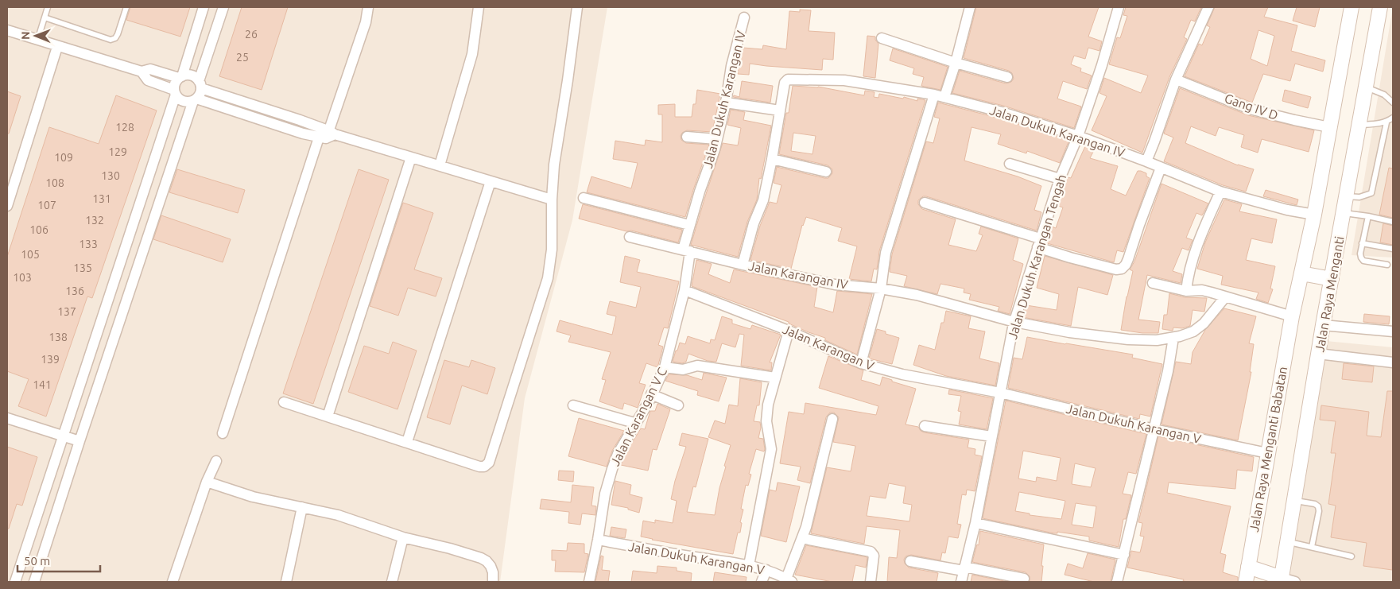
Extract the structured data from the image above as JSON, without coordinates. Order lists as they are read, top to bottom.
{
  "streets": {
    "main road": ["Jalan Raya Menganti", "Jalan Raya Menganti Babatan"],
    "street": [
      "Jalan Dukuh Karangan IV",
      "Gang IV D",
      "Jalan Dukuh Karangan Tengah",
      "Jalan Karangan IV",
      "Jalan Karangan V",
      "Jalan Karangan V C",
      "Jalan Dukuh Karangan V"
    ]
  },
  "crossings": [
    ["Jalan Dukuh Karangan IV", "Jalan Dukuh Karangan Tengah"],
    ["Jalan Dukuh Karangan IV", "Jalan Karangan IV"],
    ["Jalan Dukuh Karangan IV", "Jalan Karangan V C"],
    ["Jalan Dukuh Karangan Tengah", "Jalan Karangan IV"],
    ["Jalan Dukuh Karangan Tengah", "Jalan Karangan V"],
    ["Jalan Dukuh Karangan Tengah", "Jalan Dukuh Karangan V"],
    ["Jalan Karangan IV", "Jalan Karangan V C"],
    ["Jalan Karangan V", "Jalan Karangan V C"],
    ["Jalan Karangan V", "Jalan Dukuh Karangan V"],
    ["Jalan Karangan V C", "Jalan Dukuh Karangan V"],
    ["Jalan Dukuh Karangan V", "Jalan Raya Menganti Babatan"]
  ],
  "house_numbers": [
    "26",
    "25",
    "128",
    "129",
    "109",
    "130",
    "108",
    "131",
    "107",
    "132",
    "106",
    "133",
    "105",
    "135",
    "103",
    "136",
    "137",
    "138",
    "139",
    "141"
  ],
  "scale_bar": "50 m",
  "north": "left"
}
